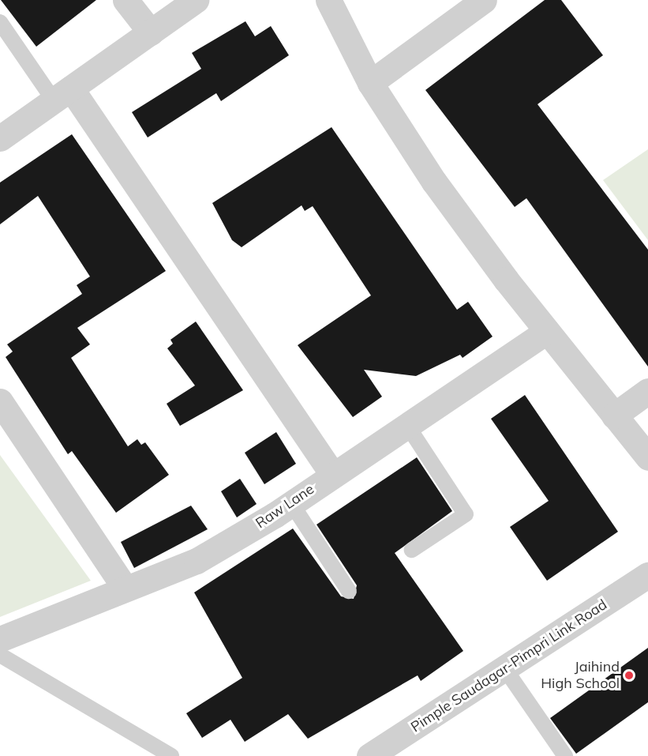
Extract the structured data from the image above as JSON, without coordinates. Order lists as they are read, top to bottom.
{
  "streets": {
    "street": ["Raw Lane", "Pimple Saudagar-Pimpri Link Road"]
  },
  "places": ["Jaihind High School"]
}
